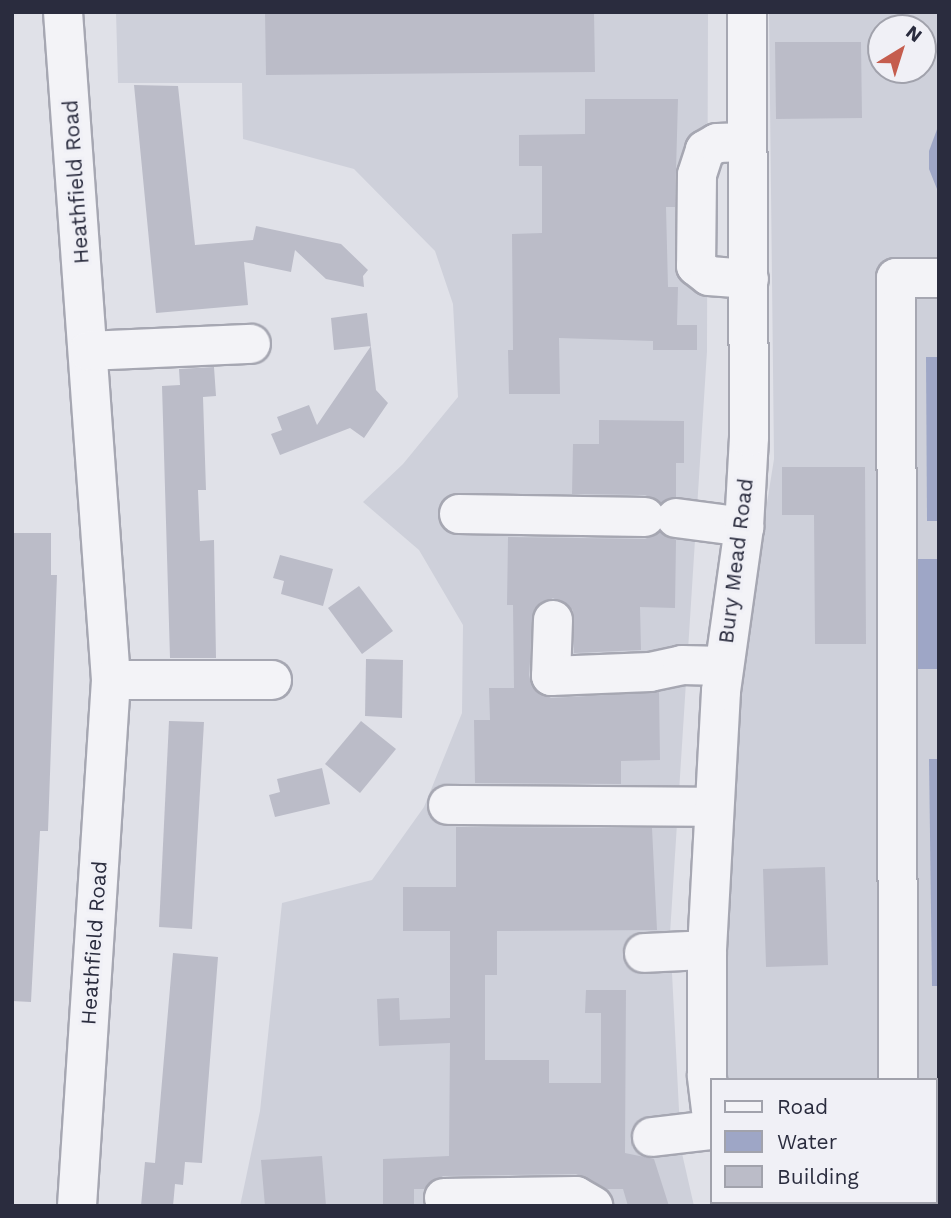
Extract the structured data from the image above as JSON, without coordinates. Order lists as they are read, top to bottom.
{
  "streets": {
    "street": ["Heathfield Road", "Bury Mead Road"]
  },
  "legend": ["Road", "Water", "Building"],
  "north": "top right"
}
